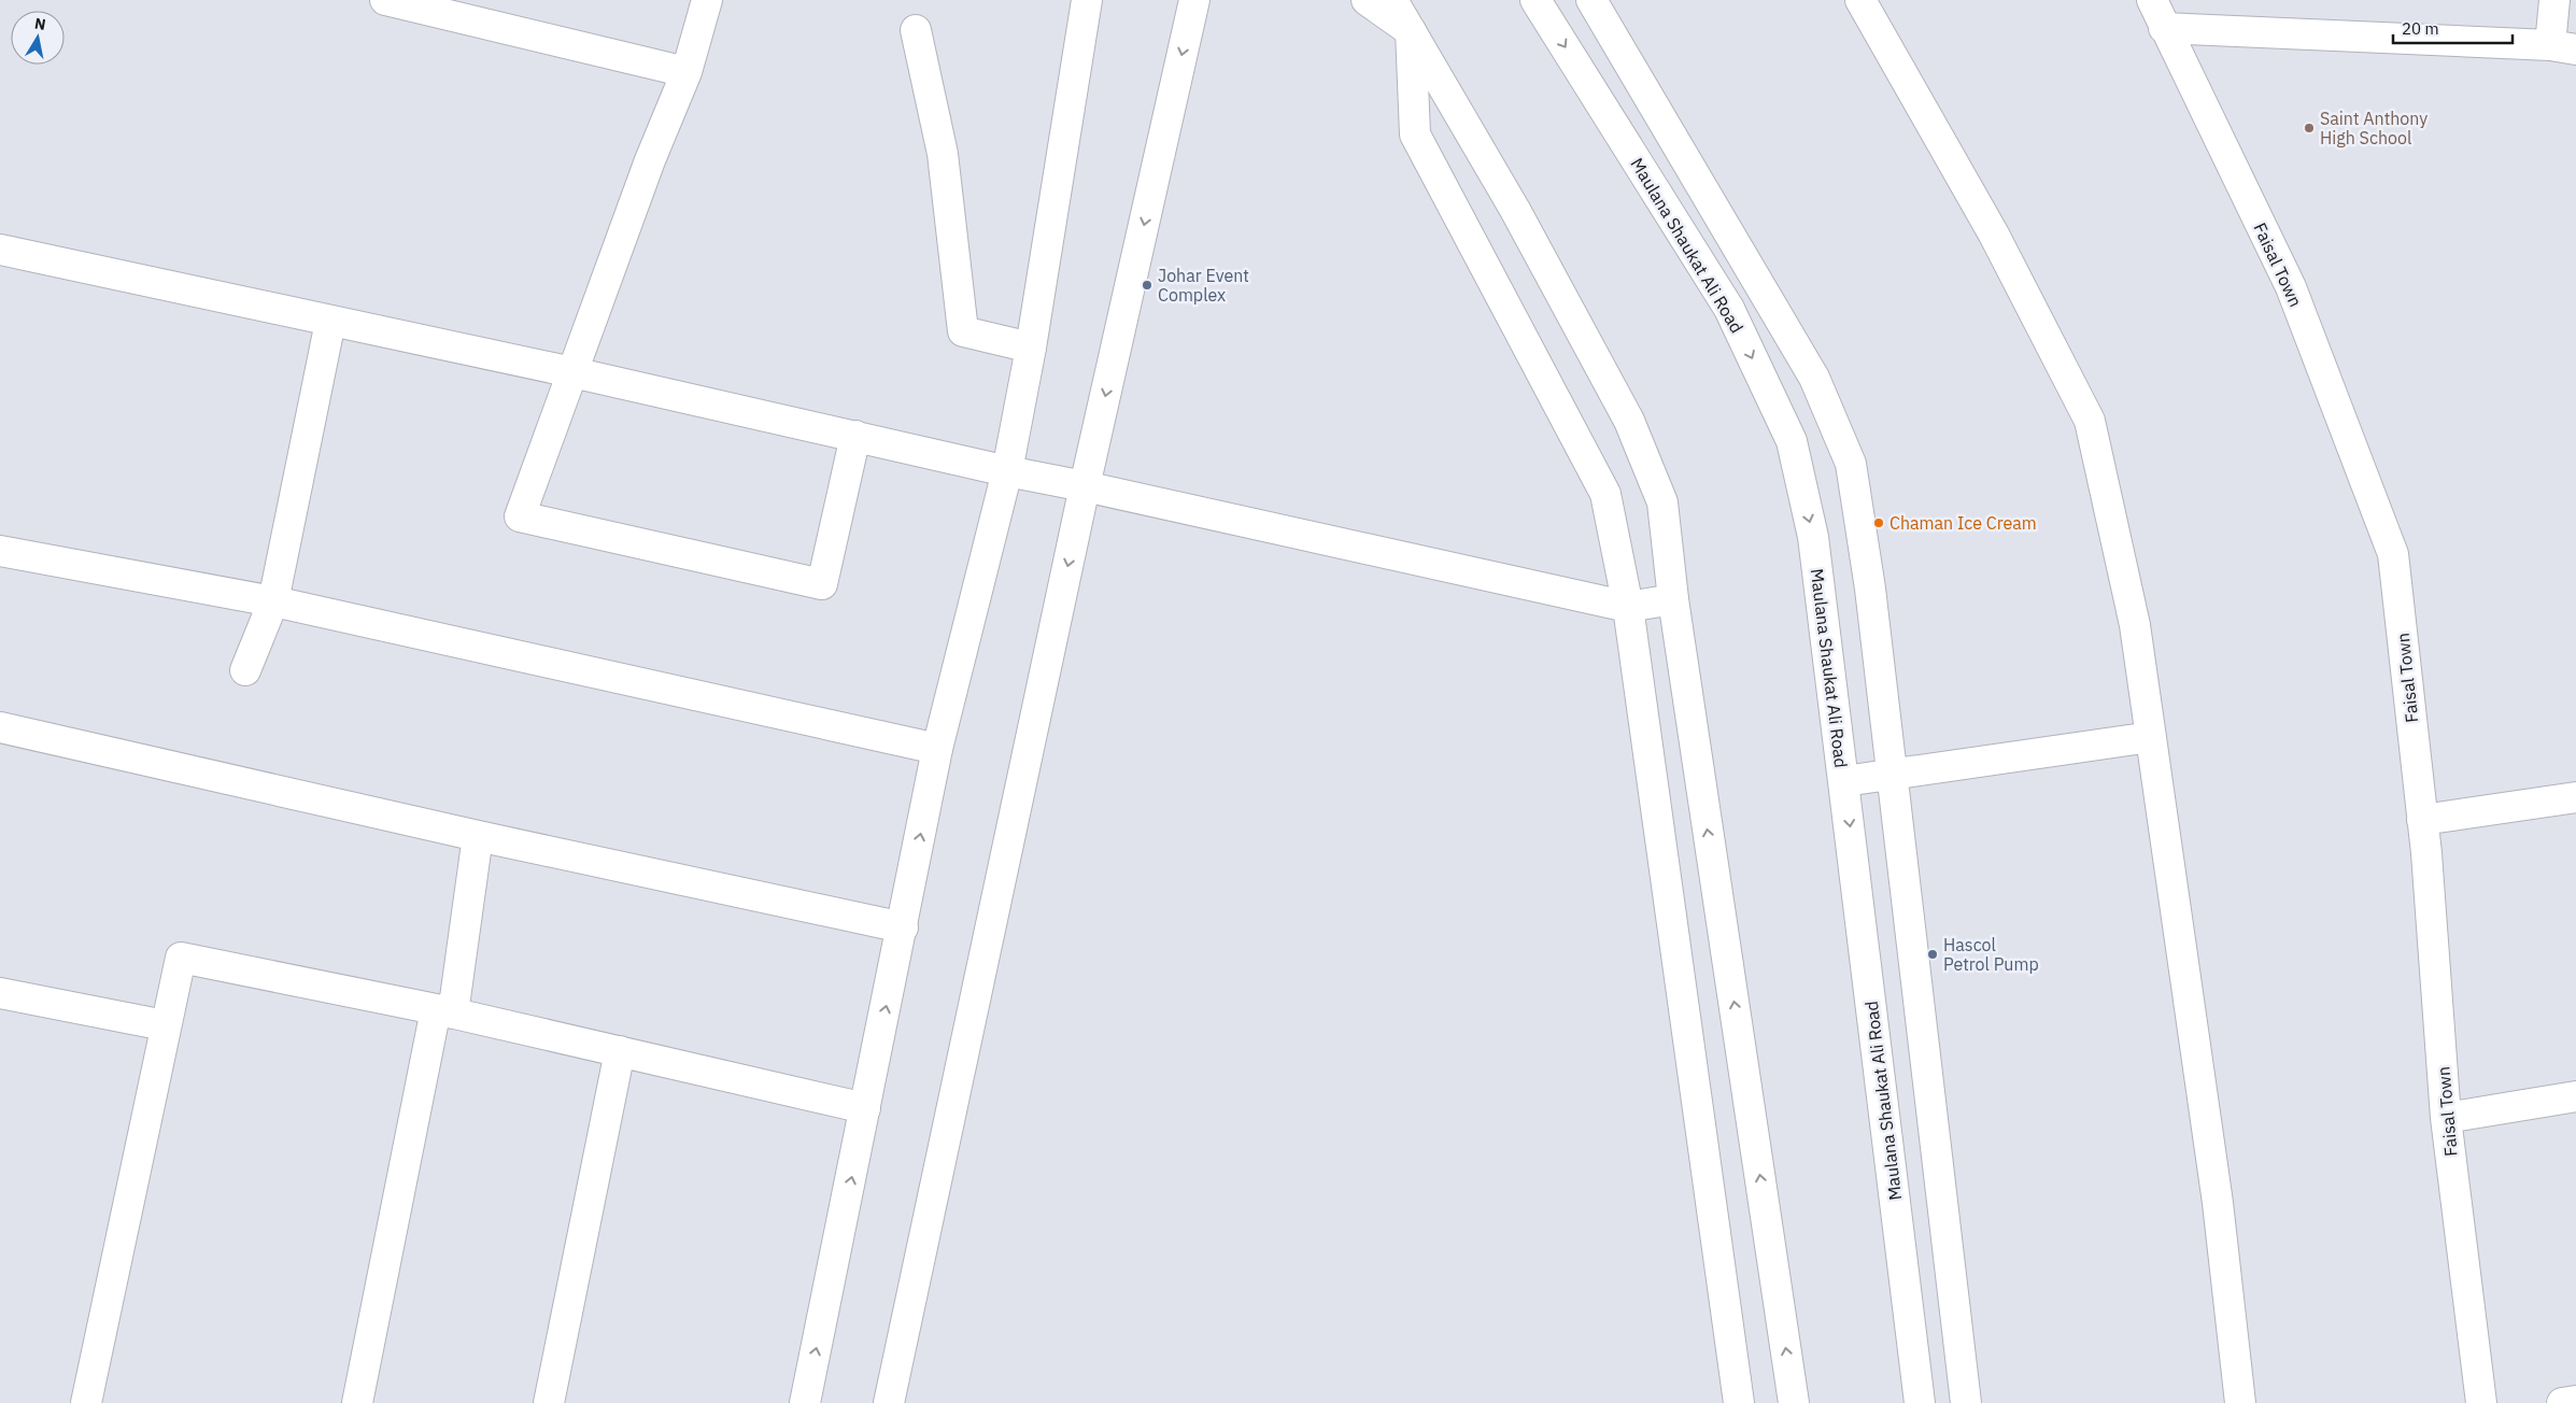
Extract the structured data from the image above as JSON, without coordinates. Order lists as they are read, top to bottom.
{
  "streets": {
    "street": ["Maulana Shaukat Ali Road", "Faisal Town"]
  },
  "places": [
    "Saint Anthony High School",
    "Johar Event Complex",
    "Chaman Ice Cream",
    "Hascol Petrol Pump"
  ],
  "scale_bar": "20 m",
  "north": "top"
}
